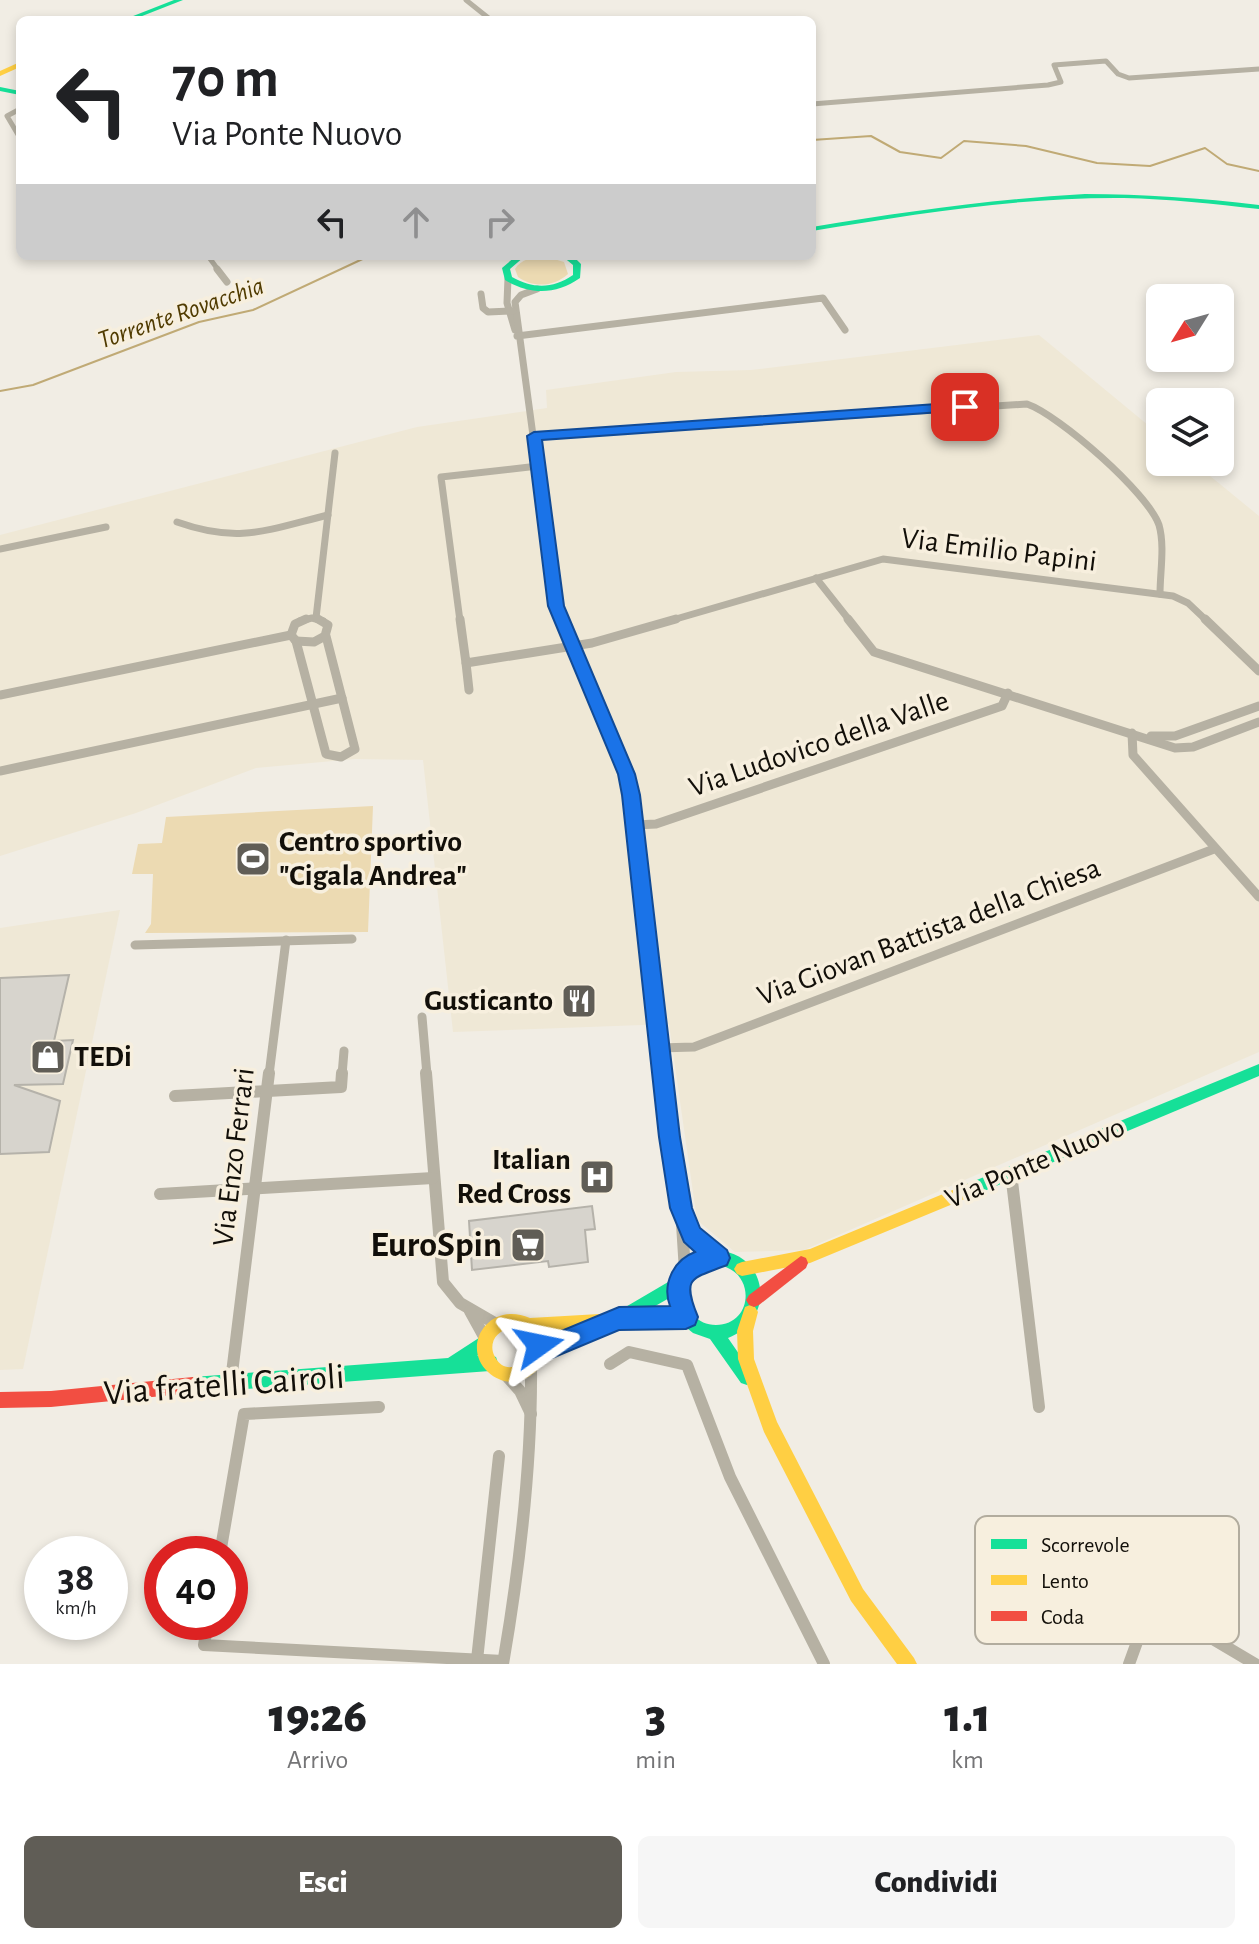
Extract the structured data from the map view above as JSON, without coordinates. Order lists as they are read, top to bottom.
{
  "streets": {
    "street": [
      "Via Emilio Papini",
      "Via Ludovico della Valle",
      "Via Giovan Battista della Chiesa",
      "Via Enzo Ferrari",
      "Via Ponte Nuovo",
      "Via fratelli Cairoli"
    ]
  },
  "crossings": [
    ["Via Enzo Ferrari", "Via fratelli Cairoli"]
  ],
  "water": ["Torrente Rovacchia"],
  "places": {
    "sports": ["Centro sportivo \"Cigala Andrea\""],
    "restaurant": ["Gusticanto"],
    "shop": ["TEDi"],
    "hospital": ["Italian Red Cross"],
    "supermarket": ["EuroSpin"]
  },
  "legend": ["Scorrevole", "Lento", "Coda"],
  "north": "bottom left",
  "page": {
    "turn": ["70 m", "Via Ponte Nuovo"],
    "speed": "38 km/h",
    "limit": "40",
    "eta": [
      "19:26",
      "Arrivo",
      "3",
      "min",
      "1.1",
      "km"
    ],
    "buttons": ["Esci", "Condividi"]
  }
}
